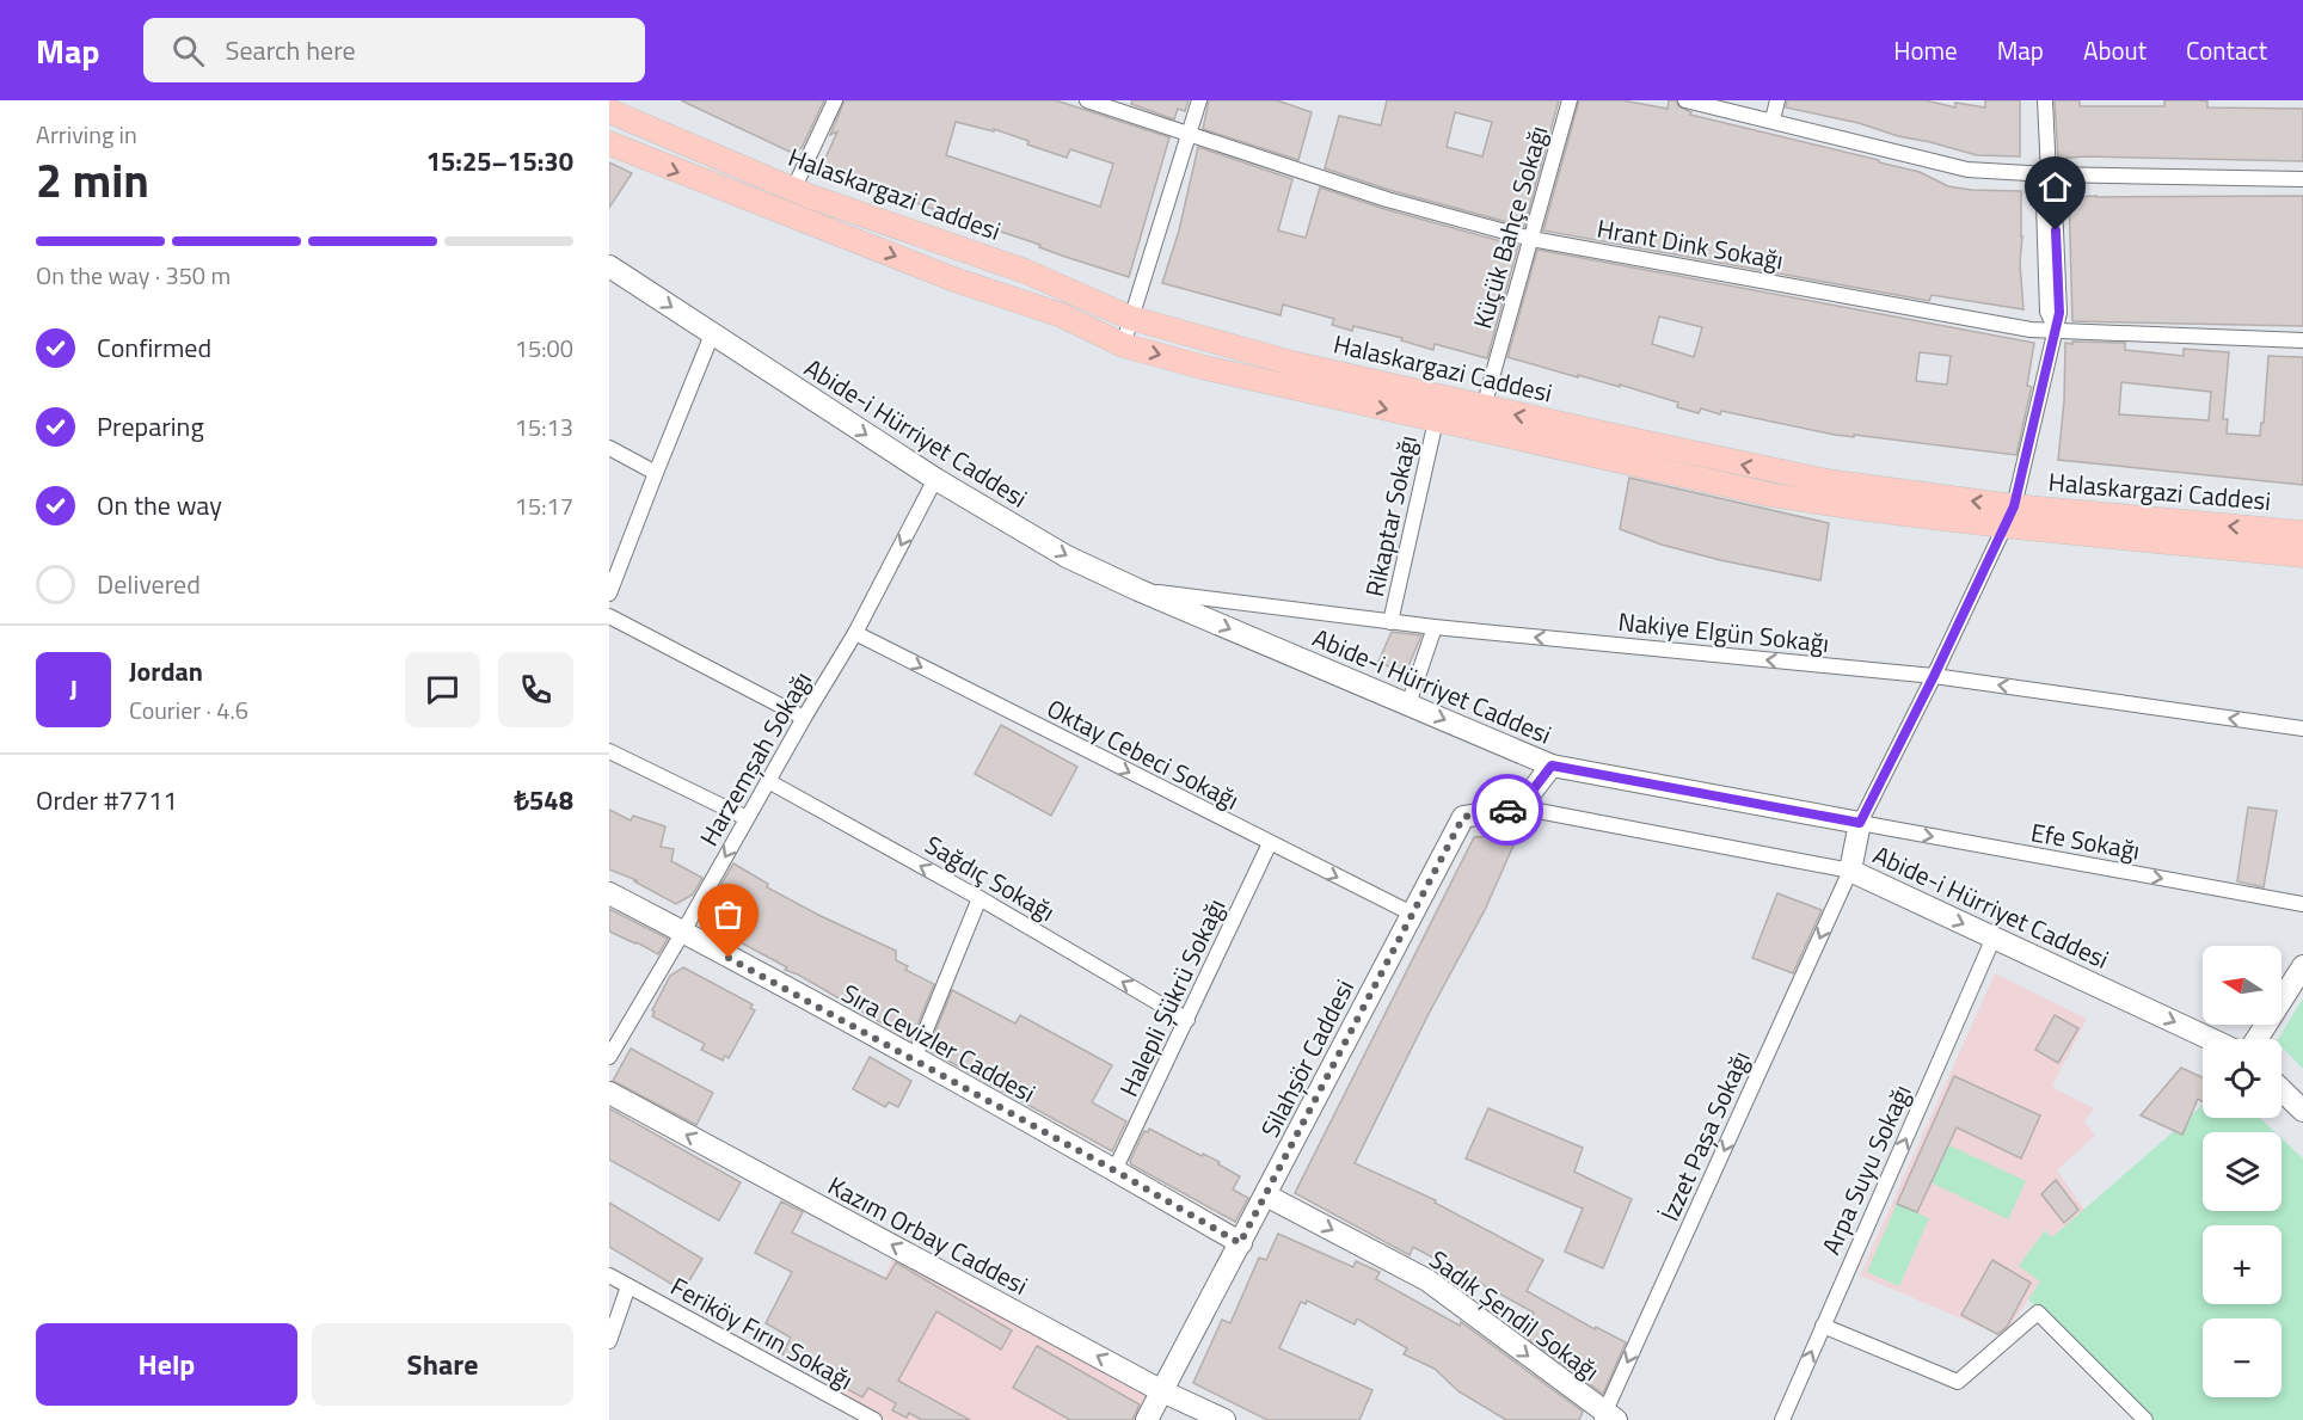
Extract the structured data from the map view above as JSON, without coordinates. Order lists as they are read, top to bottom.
{
  "streets": {
    "main road": ["Halaskargazi Caddesi"],
    "street": [
      "Küçük Bahçe Sokağı",
      "Hrant Dink Sokağı",
      "Abide-i Hürriyet Caddesi",
      "Rikaptar Sokağı",
      "Nakiye Elgün Sokağı",
      "Oktay Cebeci Sokağı",
      "Harzemşah Sokağı",
      "Efe Sokağı",
      "Sağdıç Sokağı",
      "Halepli Şükrü Sokağı",
      "Sıra Cevizler Caddesi",
      "Silahşör Caddesi",
      "İzzet Paşa Sokağı",
      "Arpa Suyu Sokağı",
      "Kazım Orbay Caddesi",
      "Sadık Şendil Sokağı",
      "Feriköy Fırın Sokağı"
    ]
  },
  "crossings": [
    ["Halaskargazi Caddesi", "Küçük Bahçe Sokağı"],
    ["Halaskargazi Caddesi", "Rikaptar Sokağı"],
    ["Küçük Bahçe Sokağı", "Hrant Dink Sokağı"],
    ["Abide-i Hürriyet Caddesi", "Nakiye Elgün Sokağı"],
    ["Abide-i Hürriyet Caddesi", "Harzemşah Sokağı"],
    ["Abide-i Hürriyet Caddesi", "Efe Sokağı"],
    ["Abide-i Hürriyet Caddesi", "İzzet Paşa Sokağı"],
    ["Abide-i Hürriyet Caddesi", "Arpa Suyu Sokağı"],
    ["Rikaptar Sokağı", "Nakiye Elgün Sokağı"],
    ["Oktay Cebeci Sokağı", "Harzemşah Sokağı"],
    ["Oktay Cebeci Sokağı", "Halepli Şükrü Sokağı"],
    ["Oktay Cebeci Sokağı", "Silahşör Caddesi"],
    ["Harzemşah Sokağı", "Sağdıç Sokağı"],
    ["Harzemşah Sokağı", "Sıra Cevizler Caddesi"],
    ["Sağdıç Sokağı", "Halepli Şükrü Sokağı"],
    ["Halepli Şükrü Sokağı", "Sıra Cevizler Caddesi"],
    ["Sıra Cevizler Caddesi", "Silahşör Caddesi"],
    ["Silahşör Caddesi", "Kazım Orbay Caddesi"],
    ["Silahşör Caddesi", "Sadık Şendil Sokağı"],
    ["İzzet Paşa Sokağı", "Sadık Şendil Sokağı"]
  ],
  "one_way": [
    "Abide-i Hürriyet Caddesi",
    "Nakiye Elgün Sokağı",
    "Oktay Cebeci Sokağı",
    "Harzemşah Sokağı",
    "Efe Sokağı",
    "Sağdıç Sokağı",
    "İzzet Paşa Sokağı",
    "Arpa Suyu Sokağı",
    "Kazım Orbay Caddesi",
    "Sadık Şendil Sokağı"
  ],
  "north": "left",
  "page": {
    "header": "Map",
    "search": "Search here",
    "nav": [
      "Home",
      "Map",
      "About",
      "Contact"
    ],
    "heading": ["2 min", "Arriving in", "15:25–15:30"],
    "panel": [
      "Jordan",
      "Courier · 4.6",
      "Order #7711",
      "₺548"
    ],
    "bar": "On the way · 350 m",
    "list": [
      ["Confirmed", "15:00"],
      ["Preparing", "15:13"],
      ["On the way", "15:17"],
      "Delivered"
    ],
    "round": "J",
    "map_buttons": ["+", "−"],
    "buttons": ["Help", "Share"]
  }
}
